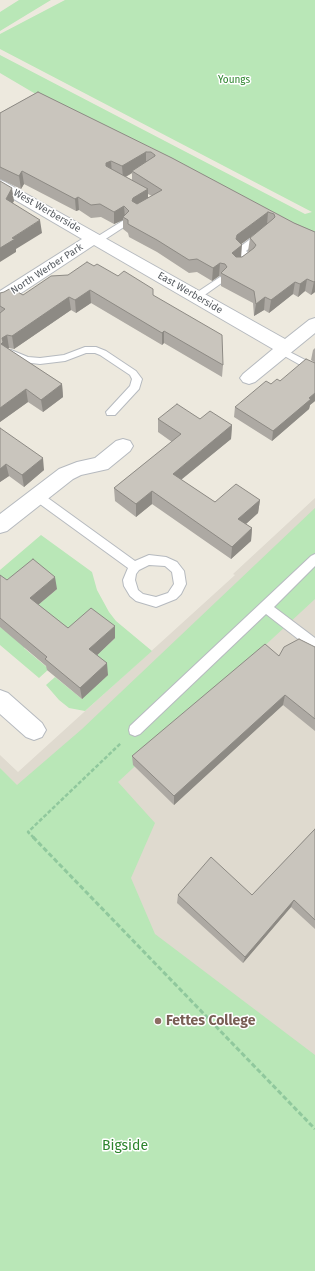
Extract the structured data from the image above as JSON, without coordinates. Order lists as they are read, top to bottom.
{
  "streets": {
    "street": ["West Werberside", "North Werber Park", "East Werberside"]
  },
  "crossings": [
    ["West Werberside", "North Werber Park"],
    ["West Werberside", "East Werberside"],
    ["North Werber Park", "East Werberside"]
  ],
  "parks": ["Youngs", "Bigside"],
  "places": ["Fettes College"]
}
